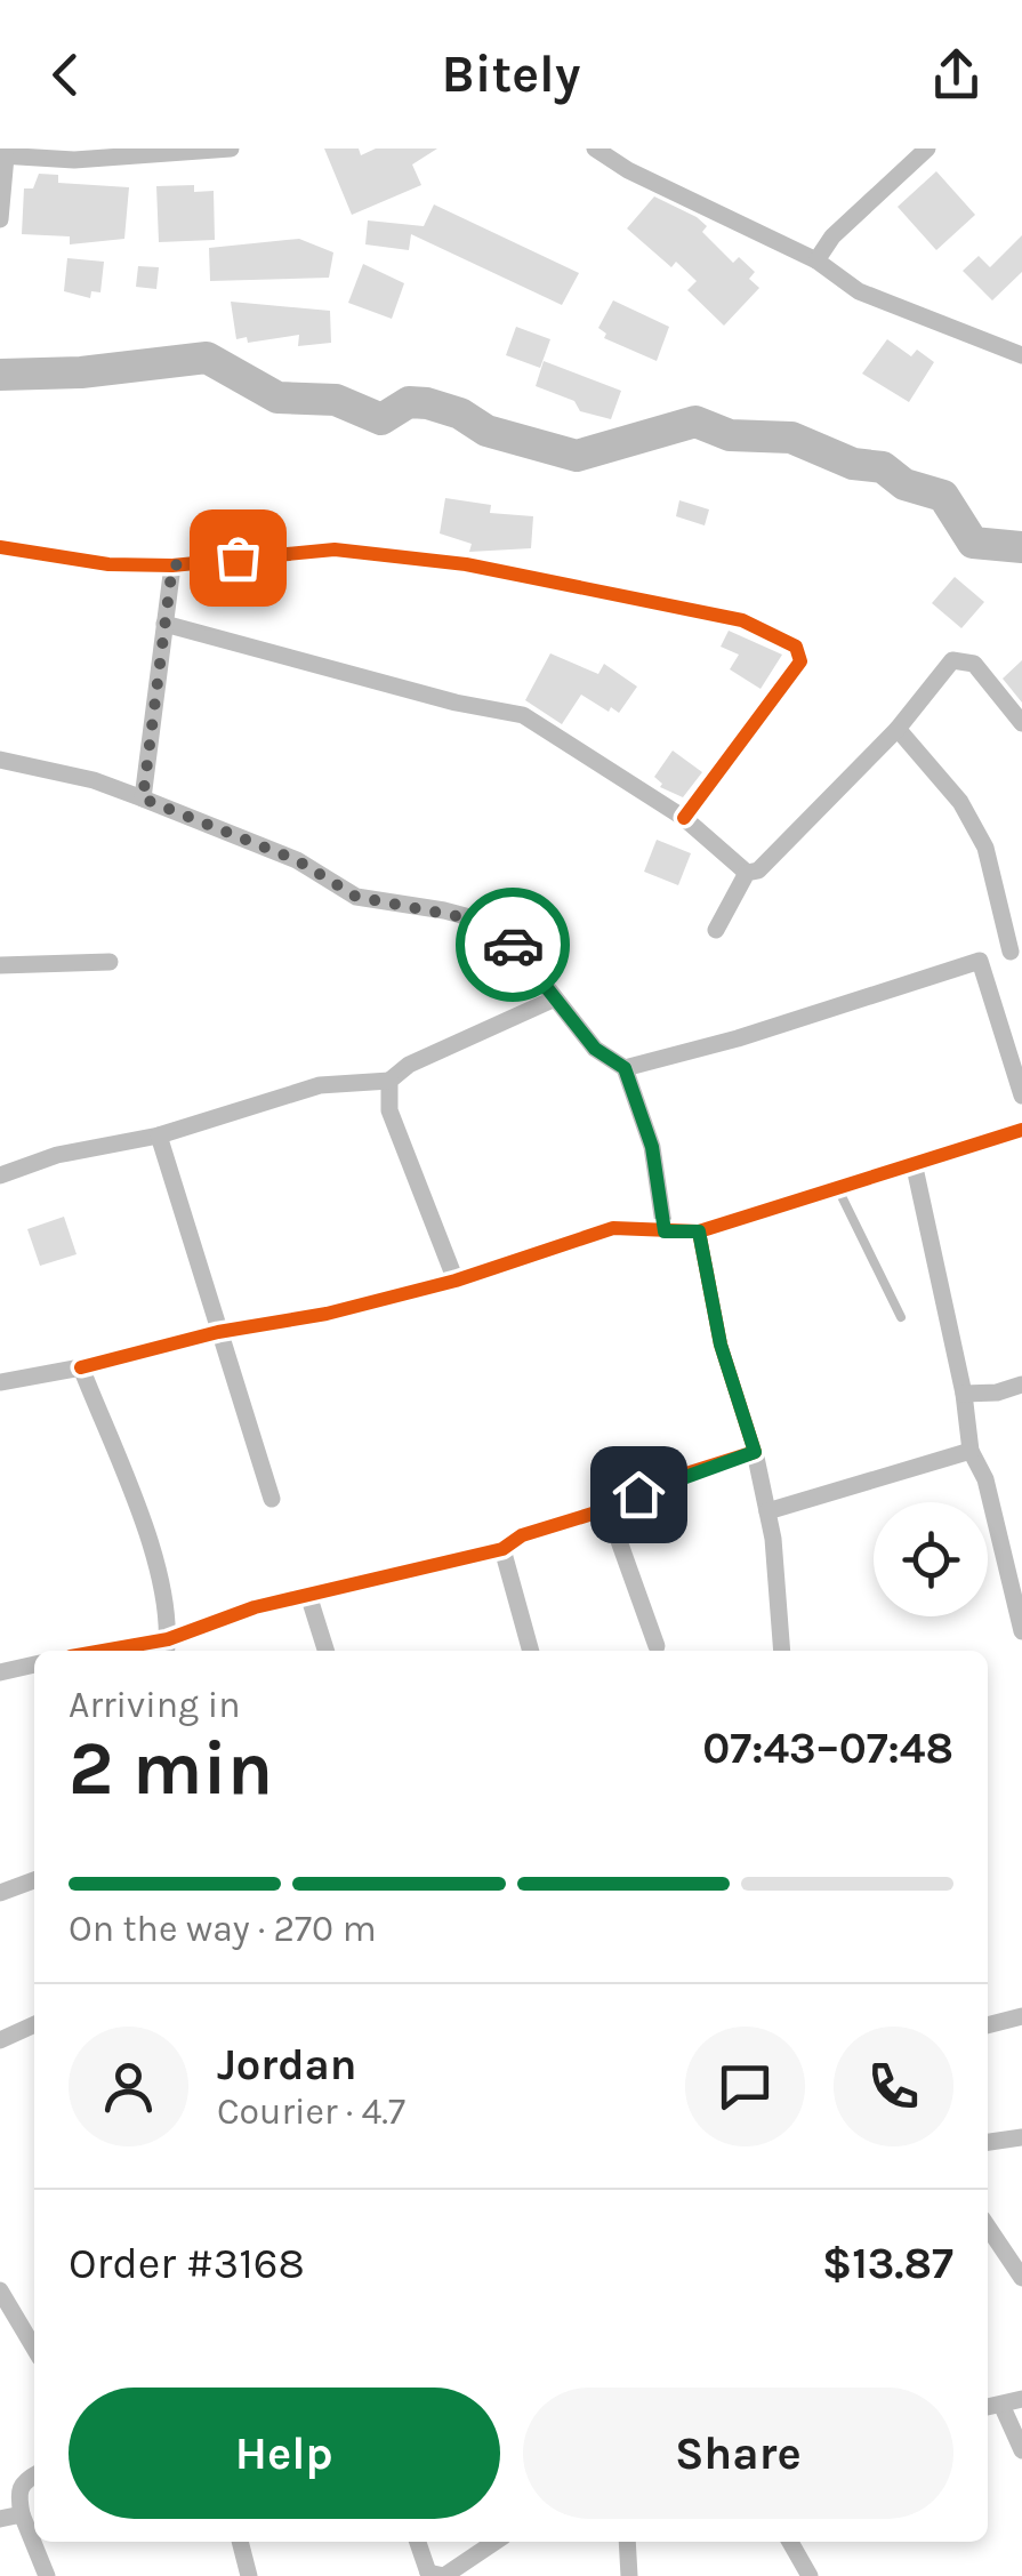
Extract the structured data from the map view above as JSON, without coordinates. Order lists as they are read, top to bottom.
{
  "page": {
    "header": "Bitely",
    "heading": ["2 min", "Arriving in", "07:43–07:48"],
    "panel": [
      "Jordan",
      "Courier · 4.7",
      "Order #3168",
      "$13.87"
    ],
    "bar": "On the way · 270 m",
    "buttons": ["Help", "Share"]
  }
}
